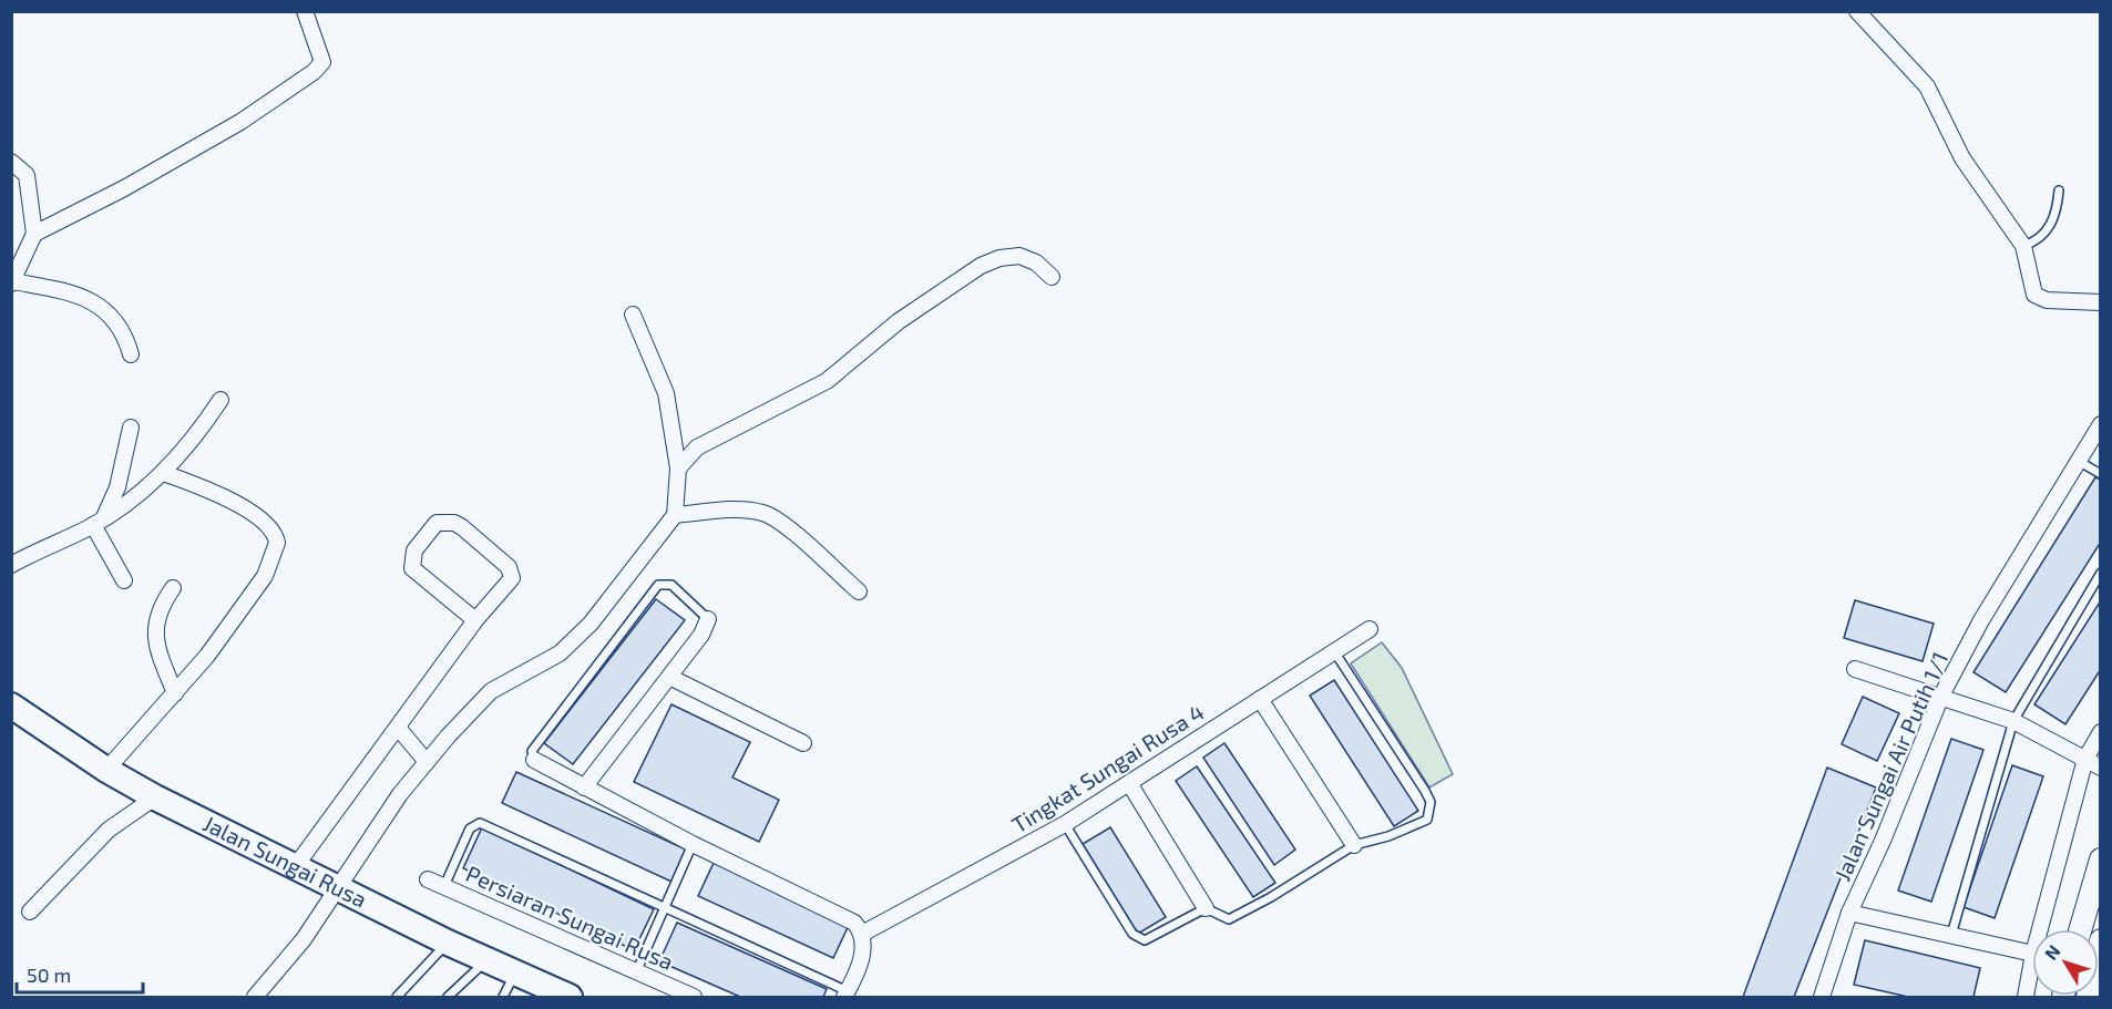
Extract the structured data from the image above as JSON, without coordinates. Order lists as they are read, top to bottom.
{
  "streets": {
    "main road": ["Jalan Sungai Rusa"],
    "street": ["Jalan Sungai Air Putih 1/1", "Tingkat Sungai Rusa 4", "Persiaran Sungai Rusa"]
  },
  "scale_bar": "50 m",
  "north": "top left"
}
